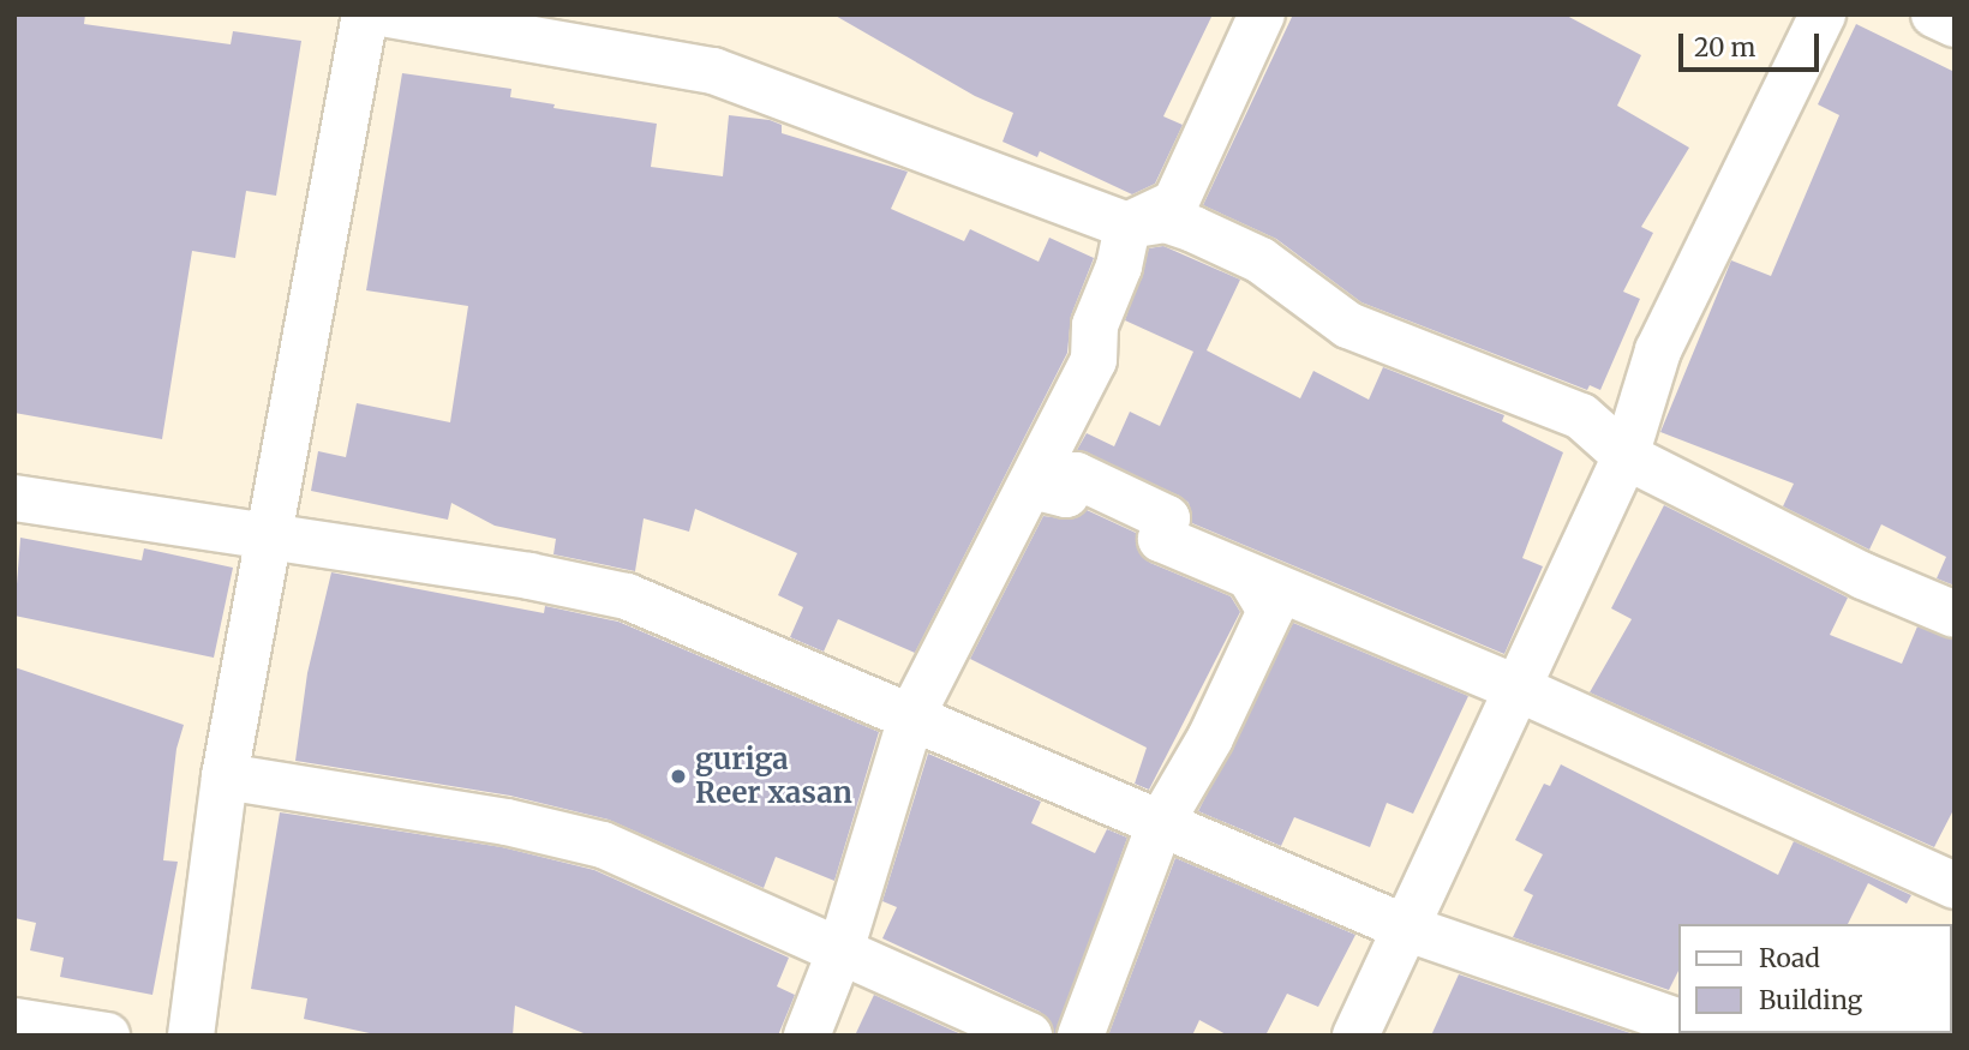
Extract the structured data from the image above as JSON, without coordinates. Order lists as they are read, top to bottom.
{
  "places": ["guriga Reer xasan"],
  "legend": ["Road", "Building"],
  "scale_bar": "20 m"
}
